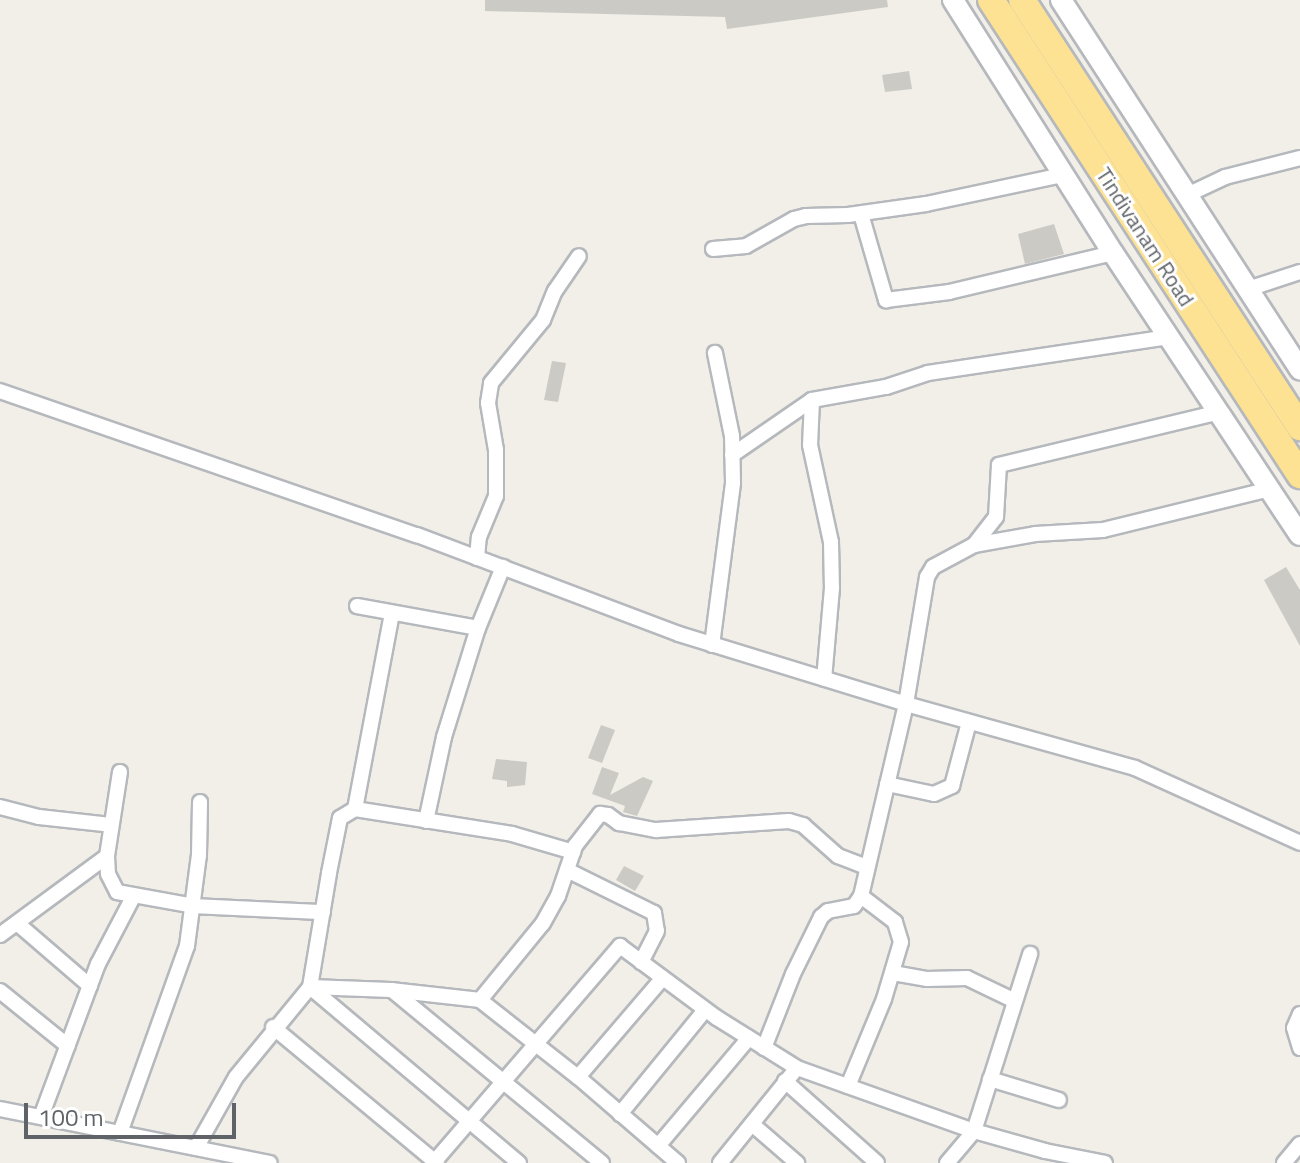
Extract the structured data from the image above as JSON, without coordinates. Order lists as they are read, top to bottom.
{
  "streets": {
    "highway": ["Tindivanam Road"]
  },
  "scale_bar": "100 m"
}
